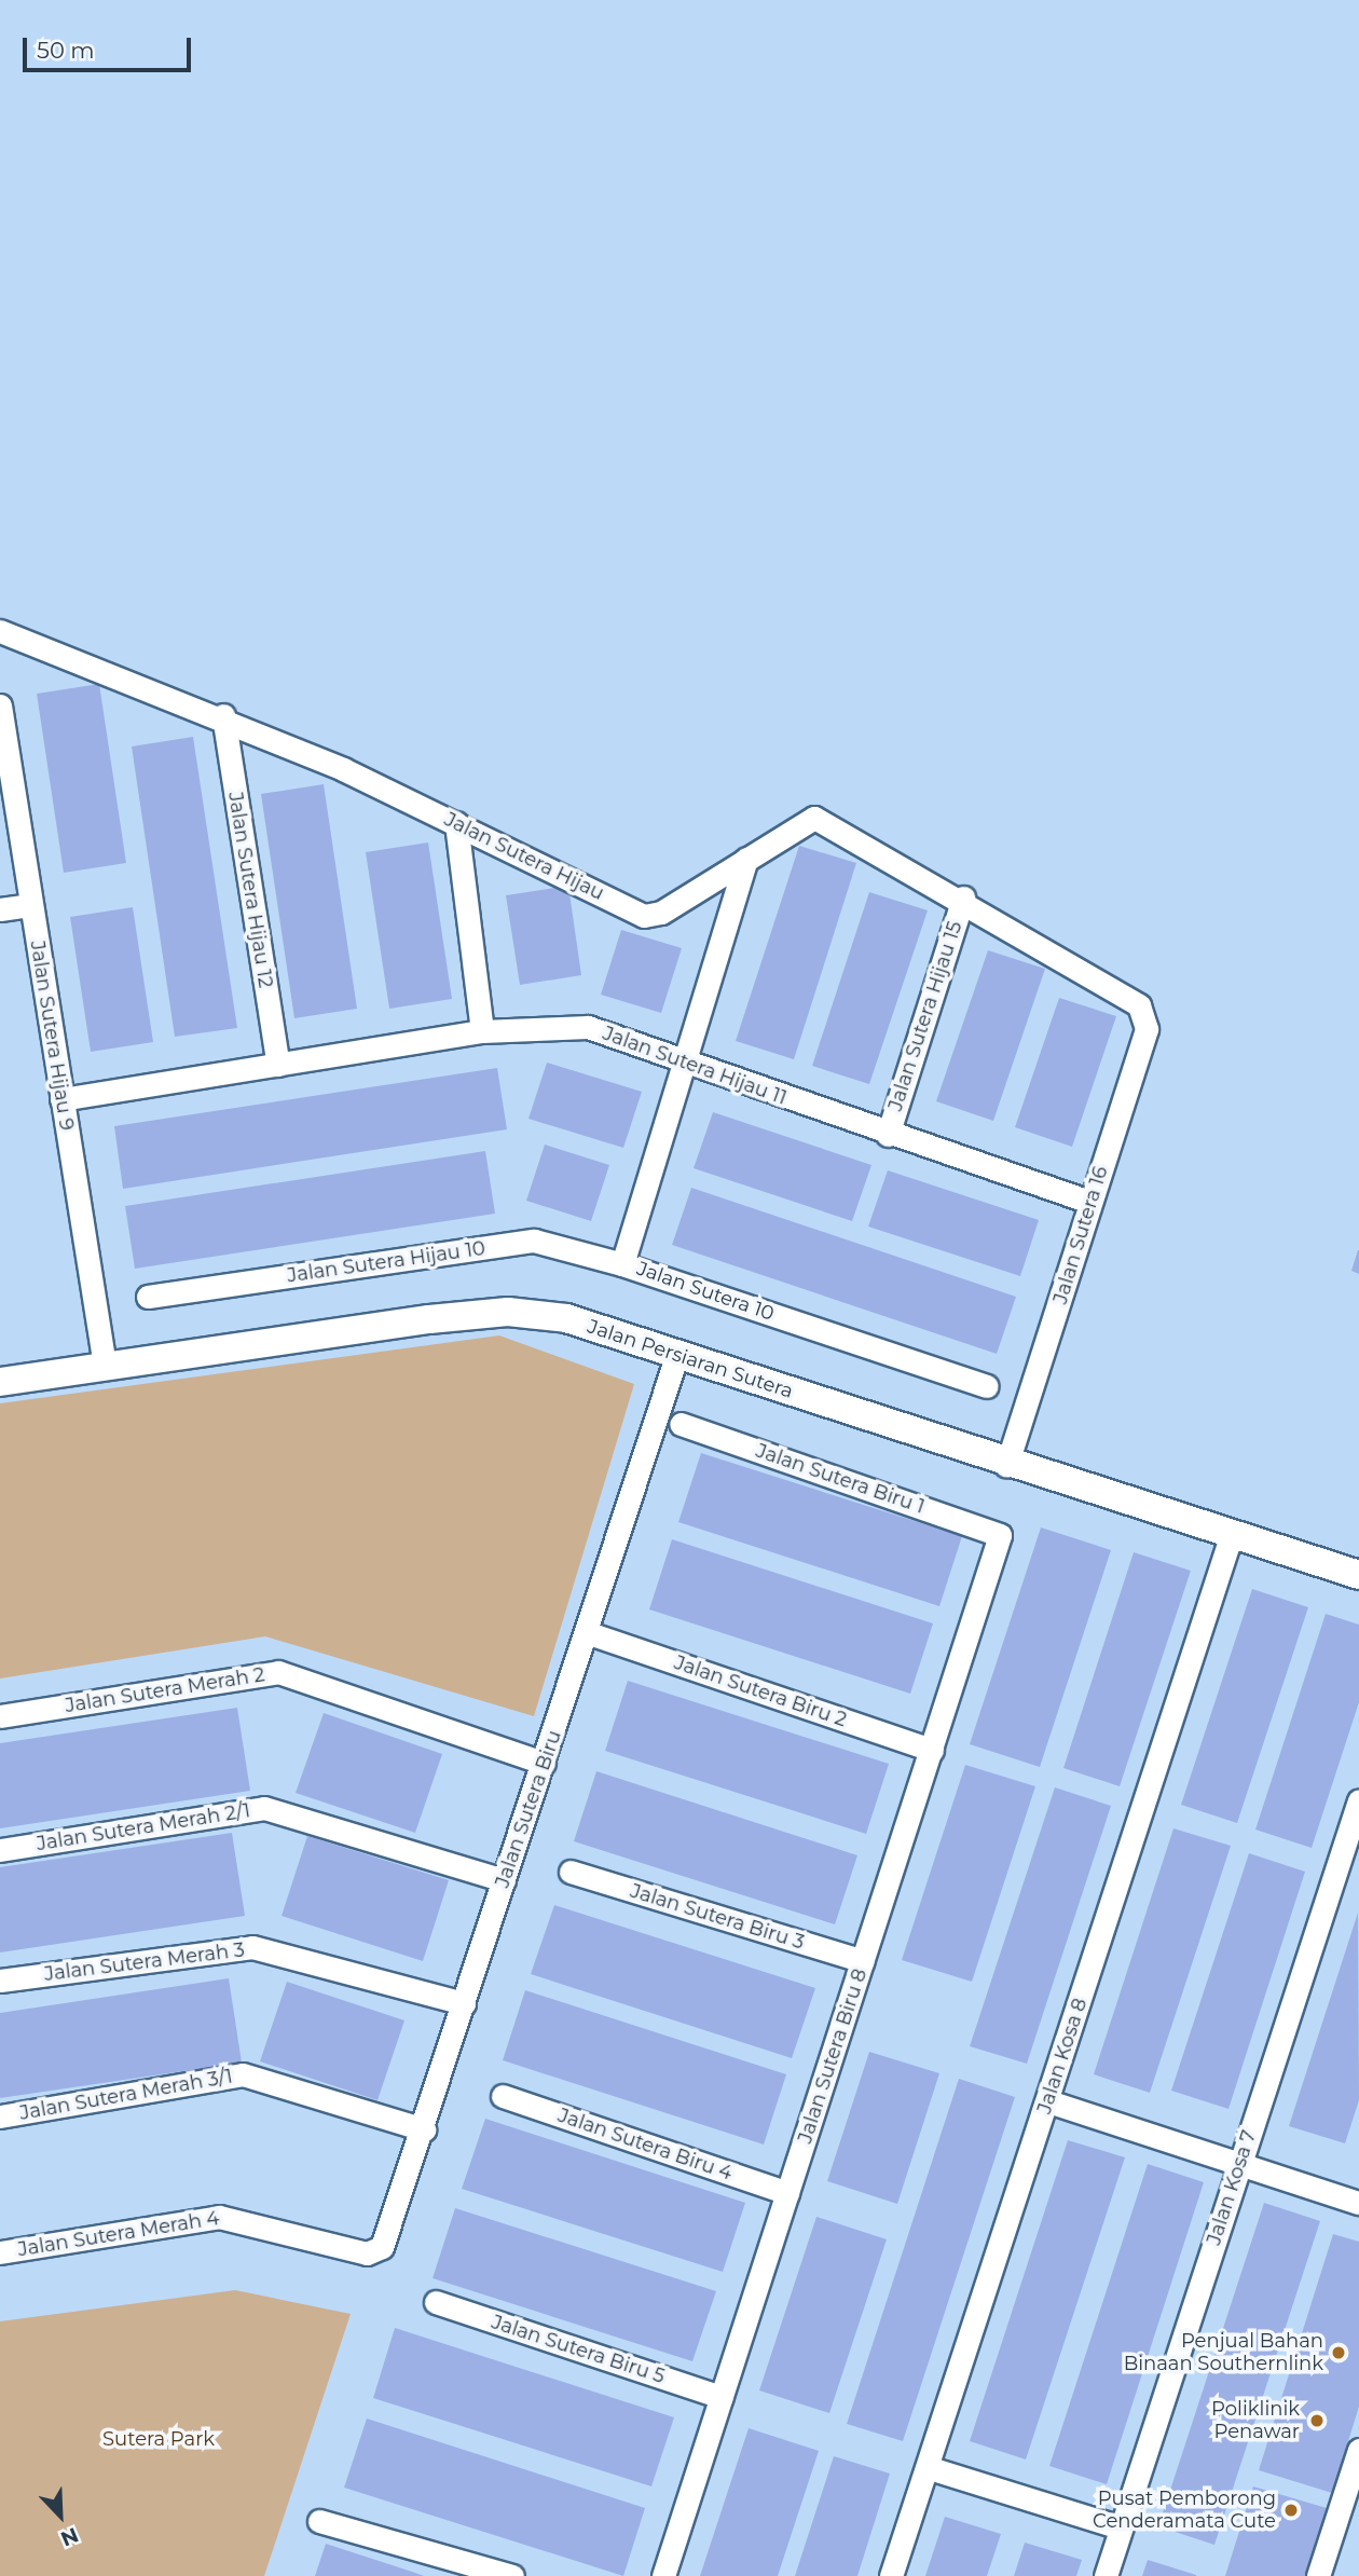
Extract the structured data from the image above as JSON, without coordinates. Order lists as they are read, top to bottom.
{
  "streets": {
    "street": [
      "Jalan Sutera Hijau",
      "Jalan Sutera Hijau 12",
      "Jalan Sutera Hijau 15",
      "Jalan Sutera Hijau 9",
      "Jalan Sutera Hijau 11",
      "Jalan Sutera 16",
      "Jalan Sutera Hijau 10",
      "Jalan Sutera 10",
      "Jalan Persiaran Sutera",
      "Jalan Sutera Biru 1",
      "Jalan Sutera Merah 2",
      "Jalan Sutera Biru 2",
      "Jalan Sutera Biru",
      "Jalan Sutera Merah 2/1",
      "Jalan Sutera Biru 3",
      "Jalan Sutera Merah 3",
      "Jalan Sutera Biru 8",
      "Jalan Kosa 8",
      "Jalan Sutera Merah 3/1",
      "Jalan Sutera Biru 4",
      "Jalan Kosa 7",
      "Jalan Sutera Merah 4",
      "Jalan Sutera Biru 5"
    ]
  },
  "crossings": [
    ["Jalan Sutera Hijau", "Jalan Sutera Hijau 12"],
    ["Jalan Sutera Hijau", "Jalan Sutera Hijau 15"],
    ["Jalan Sutera Hijau", "Jalan Sutera 16"],
    ["Jalan Sutera Hijau", "Jalan Sutera 10"],
    ["Jalan Sutera Hijau 12", "Jalan Sutera Hijau 11"],
    ["Jalan Sutera Hijau 15", "Jalan Sutera Hijau 11"],
    ["Jalan Sutera Hijau 9", "Jalan Sutera Hijau 11"],
    ["Jalan Sutera Hijau 9", "Jalan Persiaran Sutera"],
    ["Jalan Sutera Hijau 11", "Jalan Sutera 16"],
    ["Jalan Sutera Hijau 11", "Jalan Sutera 10"],
    ["Jalan Sutera 16", "Jalan Persiaran Sutera"],
    ["Jalan Sutera Hijau 10", "Jalan Sutera 10"],
    ["Jalan Persiaran Sutera", "Jalan Sutera Biru"],
    ["Jalan Persiaran Sutera", "Jalan Kosa 8"],
    ["Jalan Sutera Biru 1", "Jalan Sutera Biru 8"],
    ["Jalan Sutera Merah 2", "Jalan Sutera Biru"],
    ["Jalan Sutera Biru 2", "Jalan Sutera Biru"],
    ["Jalan Sutera Biru 2", "Jalan Sutera Biru 8"],
    ["Jalan Sutera Biru", "Jalan Sutera Merah 2/1"],
    ["Jalan Sutera Biru", "Jalan Sutera Merah 3"],
    ["Jalan Sutera Biru", "Jalan Sutera Merah 3/1"],
    ["Jalan Sutera Biru", "Jalan Sutera Merah 4"],
    ["Jalan Sutera Biru 3", "Jalan Sutera Biru 8"],
    ["Jalan Sutera Biru 8", "Jalan Sutera Biru 4"],
    ["Jalan Sutera Biru 8", "Jalan Sutera Biru 5"]
  ],
  "parks": ["Sutera Park"],
  "places": ["Penjual Bahan Binaan Southernlink", "Poliklinik Penawar", "Pusat Pemborong Cenderamata Cute"],
  "scale_bar": "50 m",
  "north": "bottom right"
}
